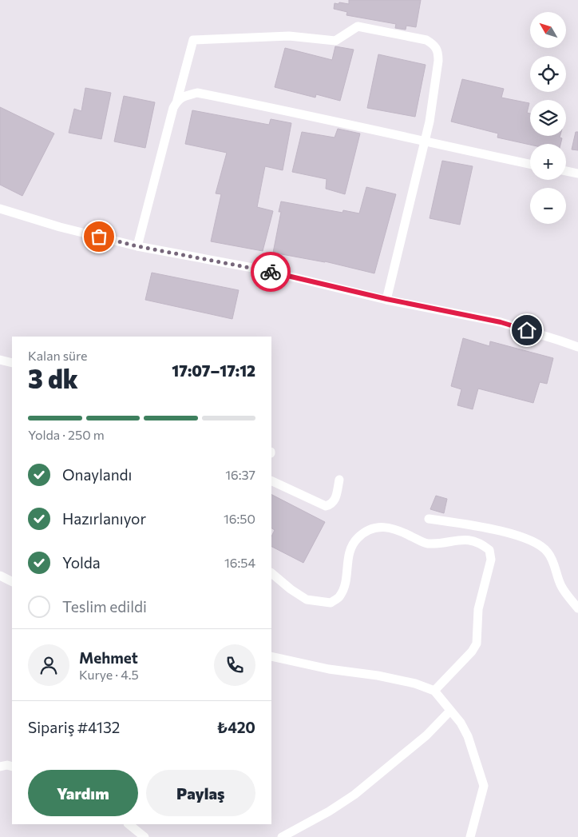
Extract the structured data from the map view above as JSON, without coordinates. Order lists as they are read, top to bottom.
{
  "north": "top left",
  "page": {
    "map_buttons": ["+", "−"],
    "heading": ["3 dk", "Kalan süre", "17:07–17:12"],
    "panel": [
      "Mehmet",
      "Kurye · 4.5",
      "Sipariş #4132",
      "₺420"
    ],
    "bar": "Yolda · 250 m",
    "list": [
      ["Onaylandı", "16:37"],
      ["Hazırlanıyor", "16:50"],
      ["Yolda", "16:54"],
      "Teslim edildi"
    ],
    "buttons": ["Yardım", "Paylaş"]
  }
}
